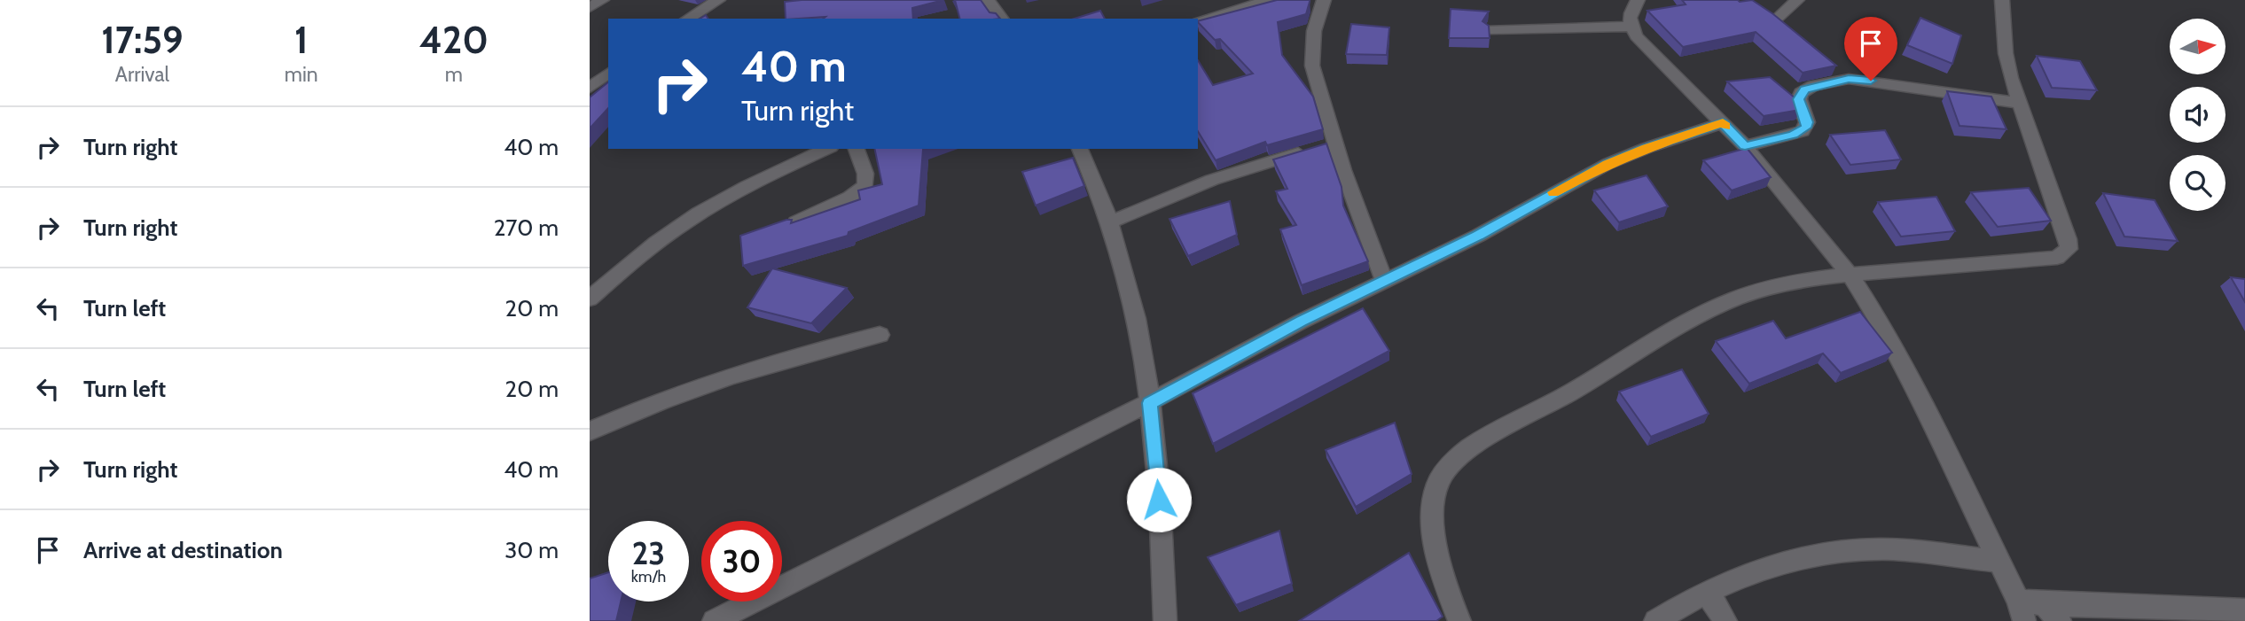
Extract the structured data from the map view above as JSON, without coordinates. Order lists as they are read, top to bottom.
{
  "north": "right",
  "page": {
    "eta": [
      "17:59",
      "Arrival",
      "1",
      "min",
      "420",
      "m"
    ],
    "turn": ["40 m", "Turn right"],
    "list": [
      {
        "name": "Turn right",
        "value": "40 m"
      },
      {
        "name": "Turn right",
        "value": "270 m"
      },
      {
        "name": "Turn left",
        "value": "20 m"
      },
      {
        "name": "Turn left",
        "value": "20 m"
      },
      {
        "name": "Turn right",
        "value": "40 m"
      },
      {
        "name": "Arrive at destination",
        "value": "30 m"
      }
    ],
    "speed": "23 km/h",
    "limit": "30"
  }
}
